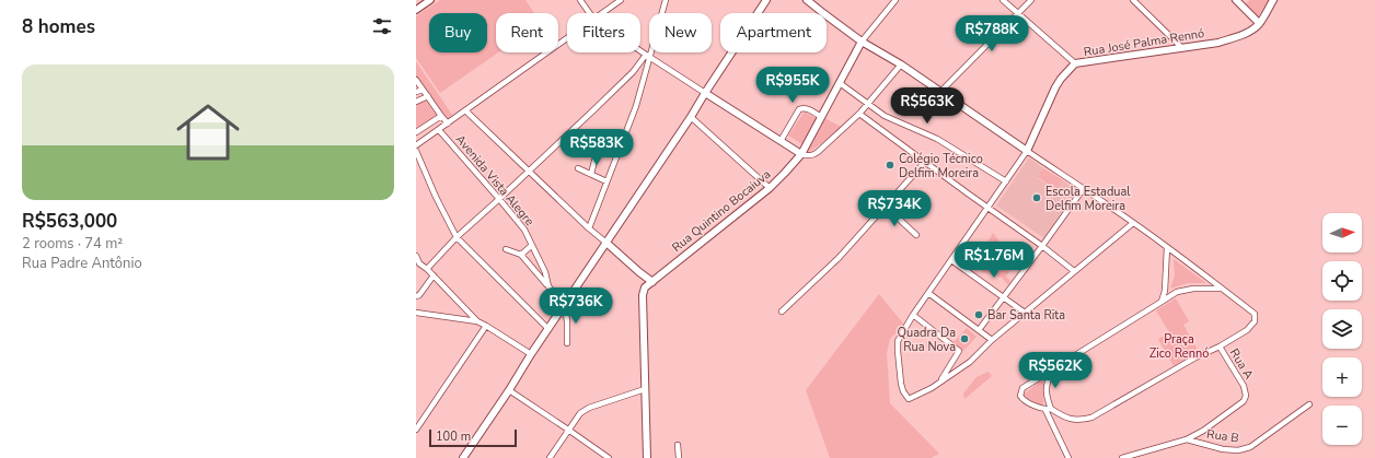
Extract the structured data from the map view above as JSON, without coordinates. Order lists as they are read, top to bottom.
{
  "streets": {
    "main road": ["Rua José Palma Rennó", "Rua Quintino Bocaiuva"],
    "street": ["Avenida Vista Alegre", "Rua A", "Rua B"]
  },
  "crossings": [
    ["Rua A", "Rua B"]
  ],
  "parks": ["Praça Zico Rennó"],
  "places": [
    "Colégio Técnico Delfim Moreira",
    "Escola Estadual Delfim Moreira",
    "Bar Santa Rita",
    "Quadra Da Rua Nova"
  ],
  "scale_bar": "100 m",
  "north": "right",
  "page": {
    "heading": "8 homes",
    "chip": [
      "Buy",
      "Rent",
      "Filters",
      "New",
      "Apartment"
    ],
    "price": [
      "R$788K",
      "R$955K",
      "R$563K",
      "R$583K",
      "R$734K",
      "R$1.76M",
      "R$736K",
      "R$562K"
    ],
    "list": [
      {
        "name": "R$563,000",
        "note": "2 rooms · 74 m² · Rua Padre Antônio"
      }
    ],
    "map_buttons": ["+", "−"],
    "scale": "100 m"
  }
}
